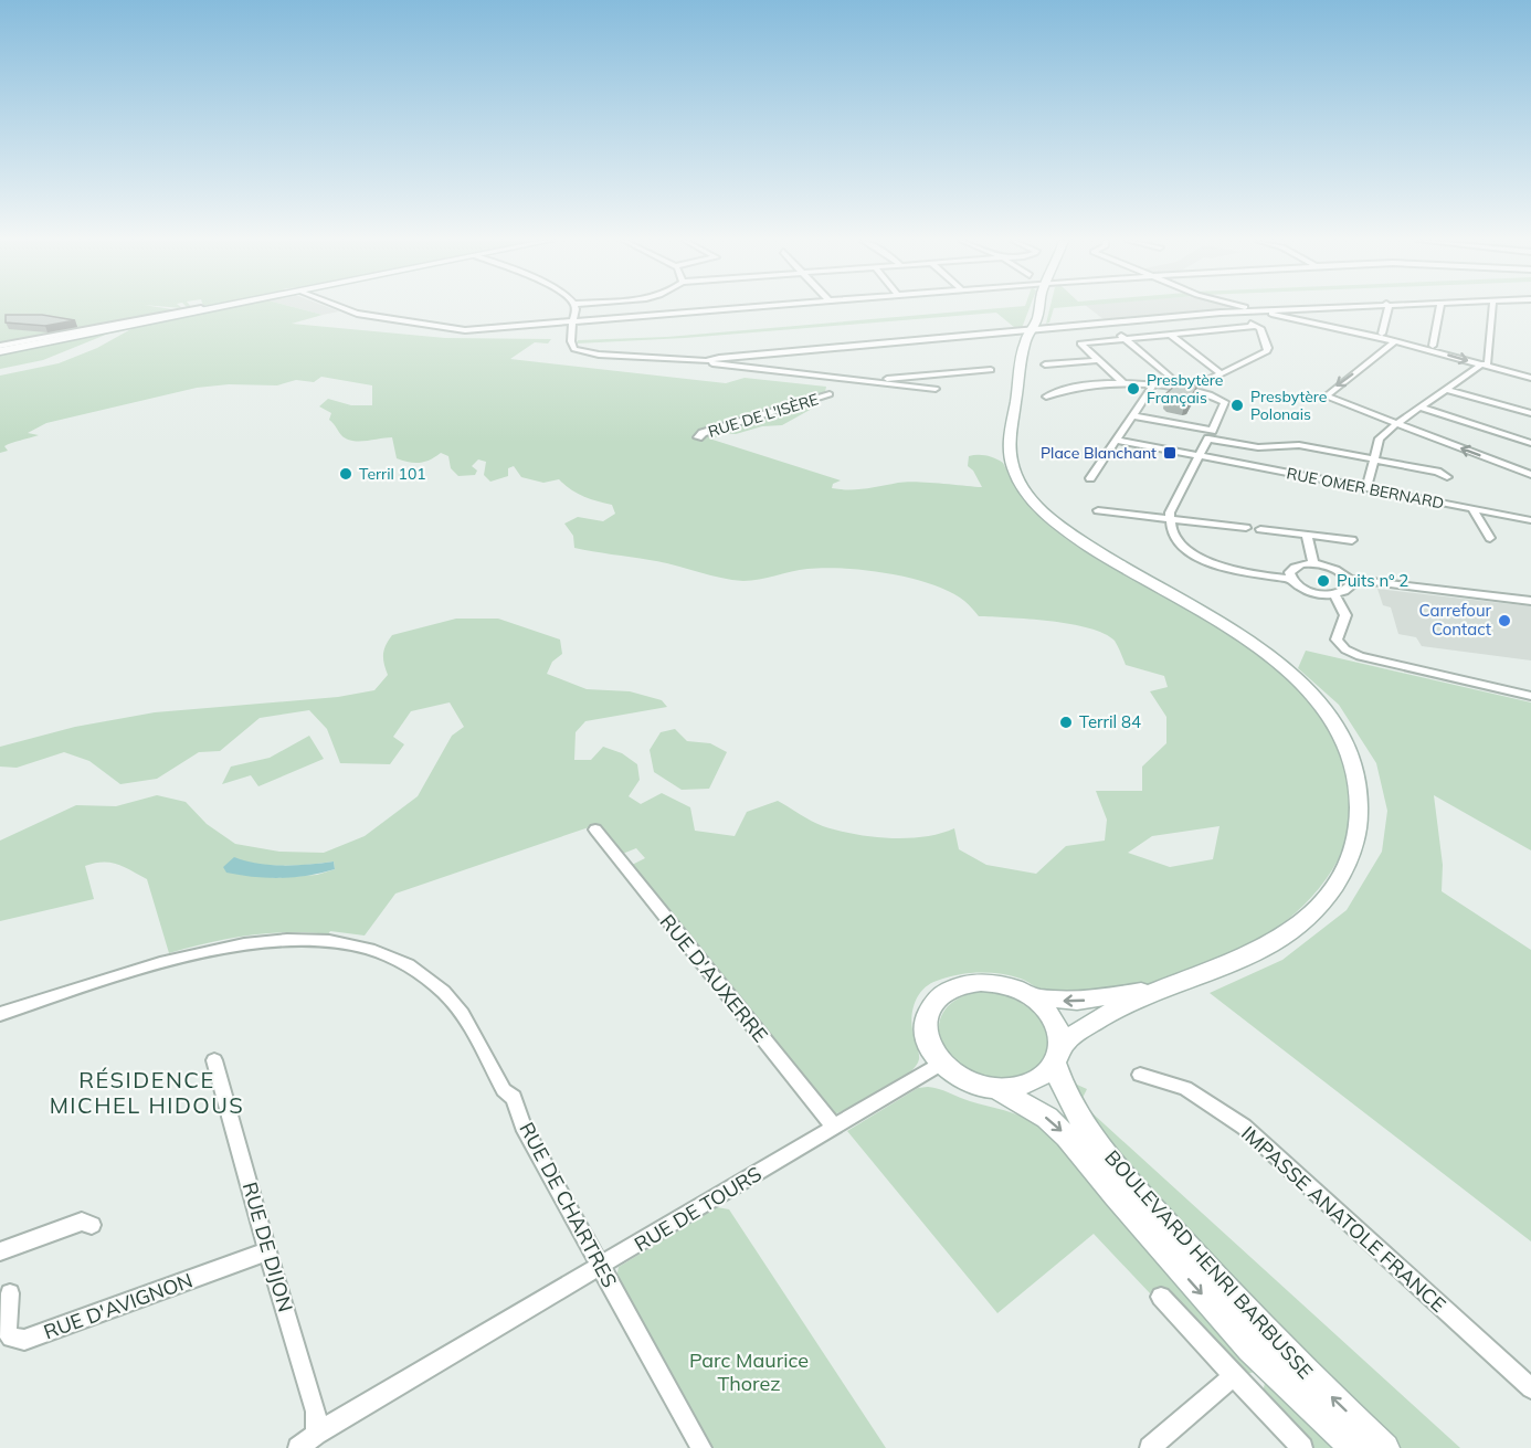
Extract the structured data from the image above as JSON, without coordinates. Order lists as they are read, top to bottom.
{
  "streets": {
    "main road": ["BOULEVARD HENRI BARBUSSE"],
    "street": [
      "RUE DE L'ISÈRE",
      "RUE OMER BERNARD",
      "RUE D'AUXERRE",
      "RUE DE CHARTRES",
      "RUE DE TOURS",
      "IMPASSE ANATOLE FRANCE",
      "RUE DE DIJON",
      "RUE D'AVIGNON"
    ]
  },
  "crossings": [
    ["RUE D'AUXERRE", "RUE DE TOURS"],
    ["RUE DE CHARTRES", "RUE DE TOURS"],
    ["RUE DE TOURS", "RUE DE DIJON"],
    ["RUE DE TOURS", "BOULEVARD HENRI BARBUSSE"],
    ["RUE DE DIJON", "RUE D'AVIGNON"]
  ],
  "districts": ["RÉSIDENCE MICHEL HIDOUS"],
  "parks": ["Parc Maurice Thorez"],
  "places": {
    "other": [
      "Presbytère Français",
      "Presbytère Polonais",
      "Terril 101",
      "Puits n° 2",
      "Carrefour Contact",
      "Terril 84"
    ],
    "transit": ["Place Blanchant"]
  }
}
